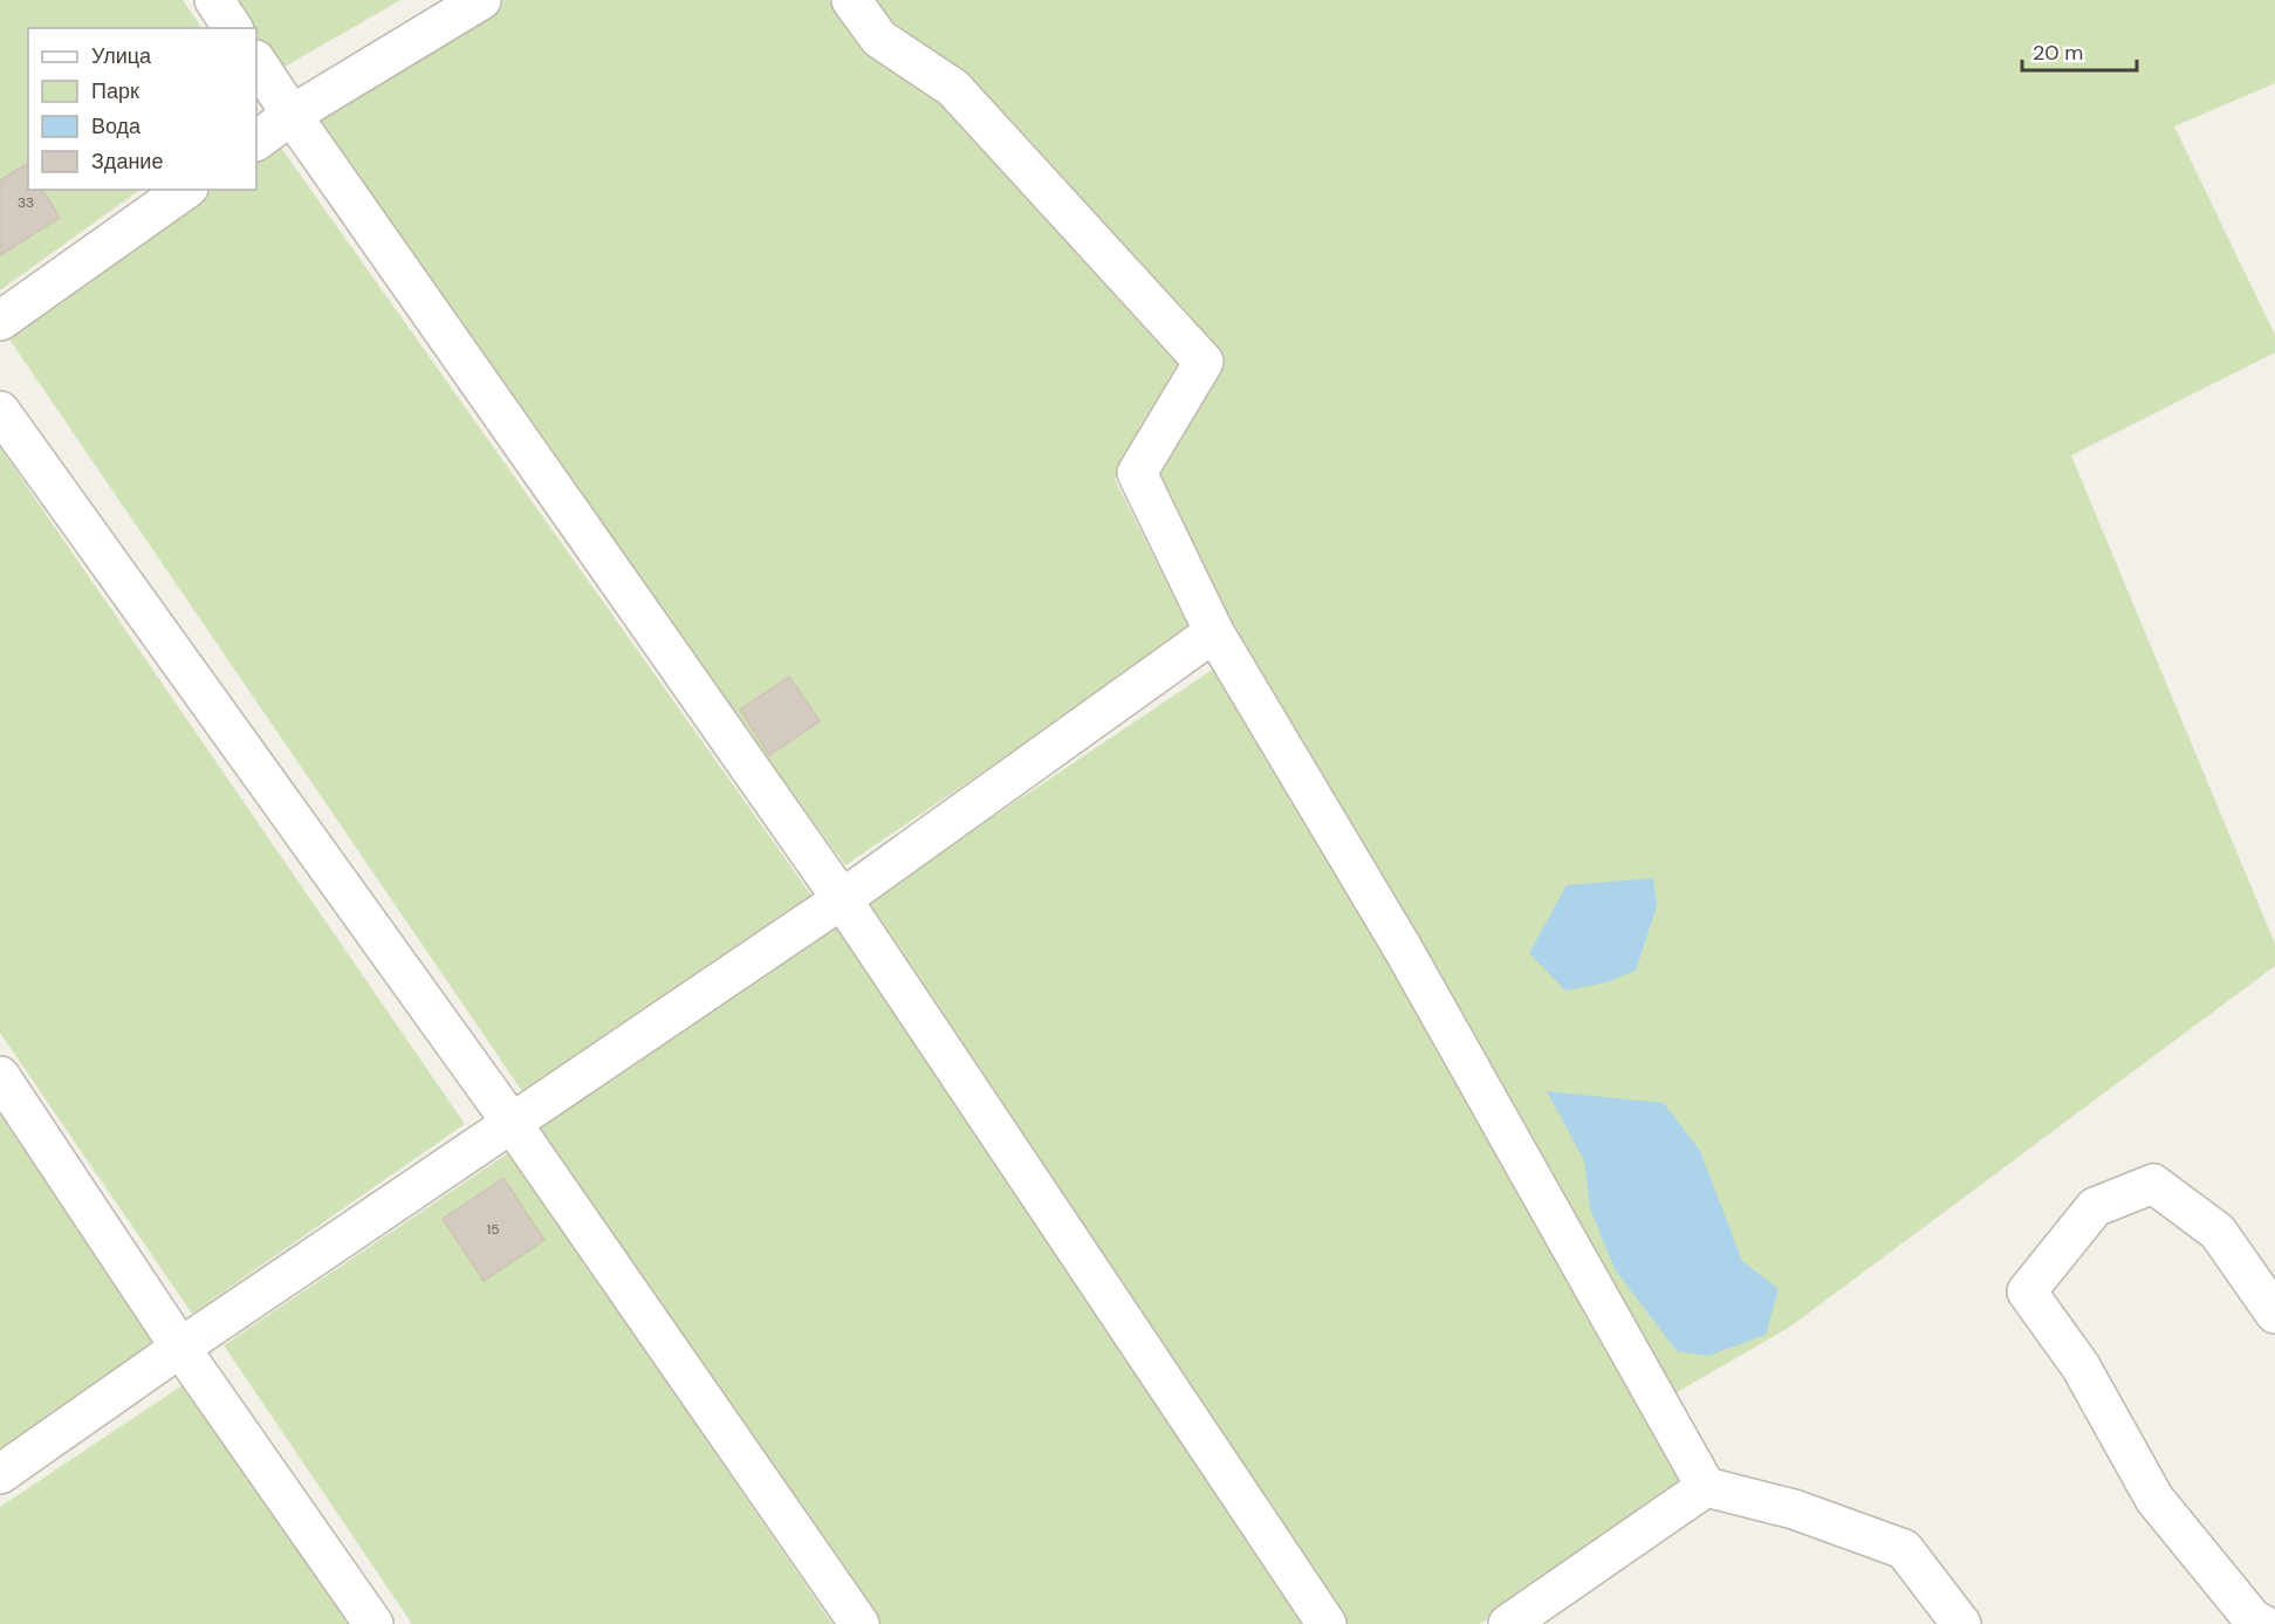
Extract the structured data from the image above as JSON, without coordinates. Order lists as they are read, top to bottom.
{
  "house_numbers": ["33", "15"],
  "legend": [
    "Улица",
    "Парк",
    "Вода",
    "Здание"
  ],
  "scale_bar": "20 m"
}
